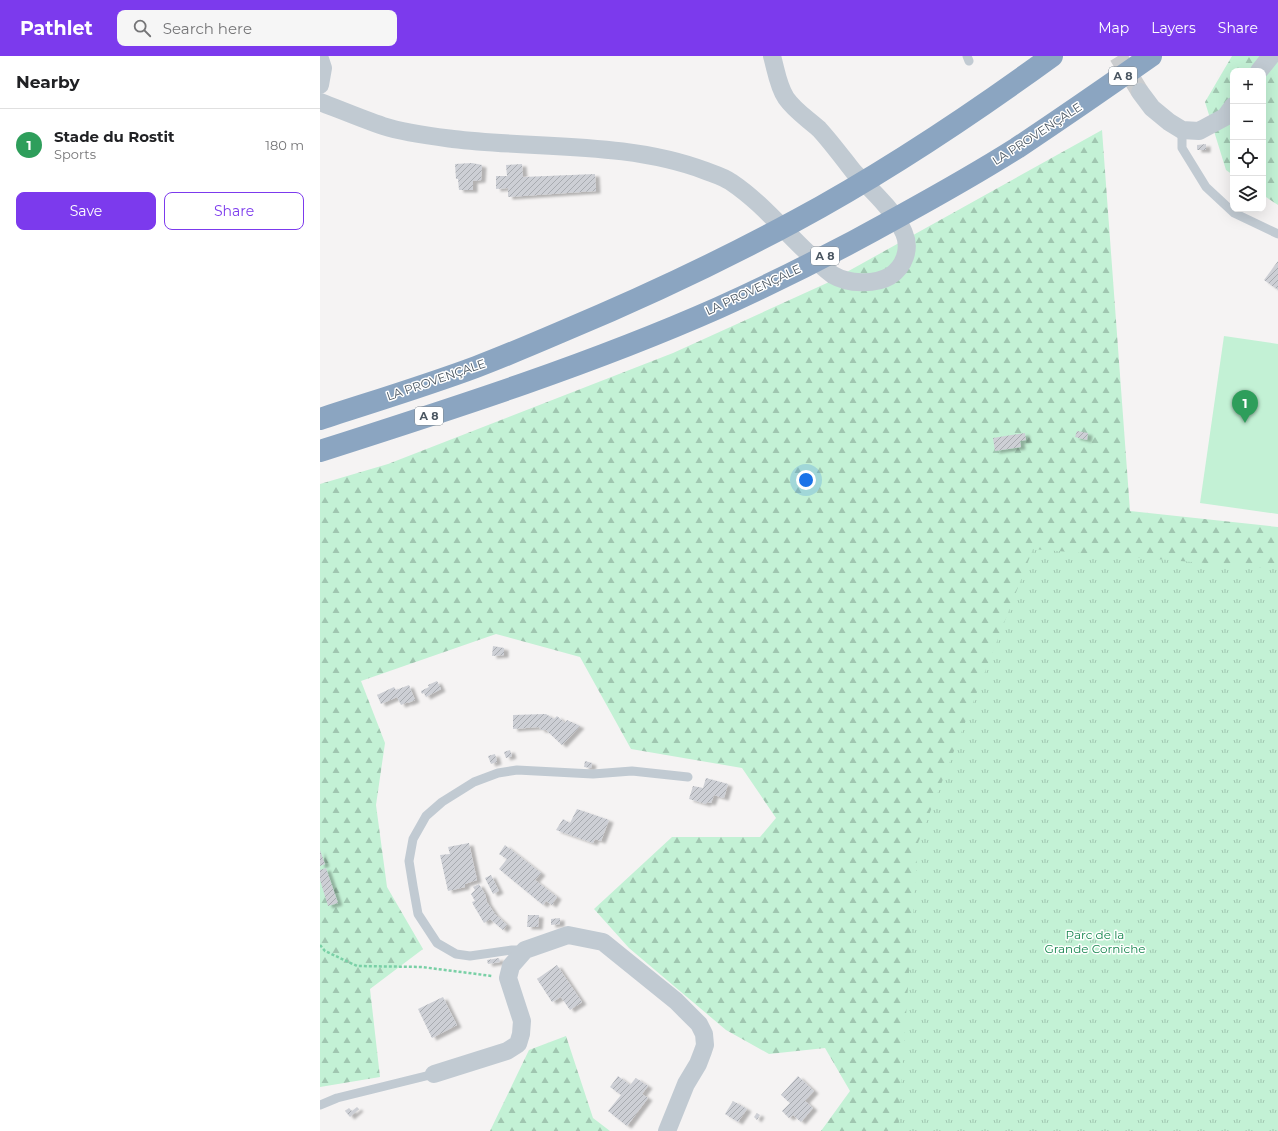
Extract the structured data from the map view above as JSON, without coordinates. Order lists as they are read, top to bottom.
{
  "streets": {
    "highway": ["A 8", "LA PROVENÇALE"]
  },
  "parks": ["Parc de la Grande Corniche"],
  "page": {
    "header": "Pathlet",
    "search": "Search here",
    "nav": ["Map", "Layers", "Share"],
    "heading": "Nearby",
    "map_buttons": ["+", "−"],
    "list": [
      {
        "mark": "1",
        "name": "Stade du Rostit",
        "note": "Sports",
        "value": "180 m"
      }
    ],
    "buttons": ["Save", "Share"],
    "pins": "1"
  }
}
